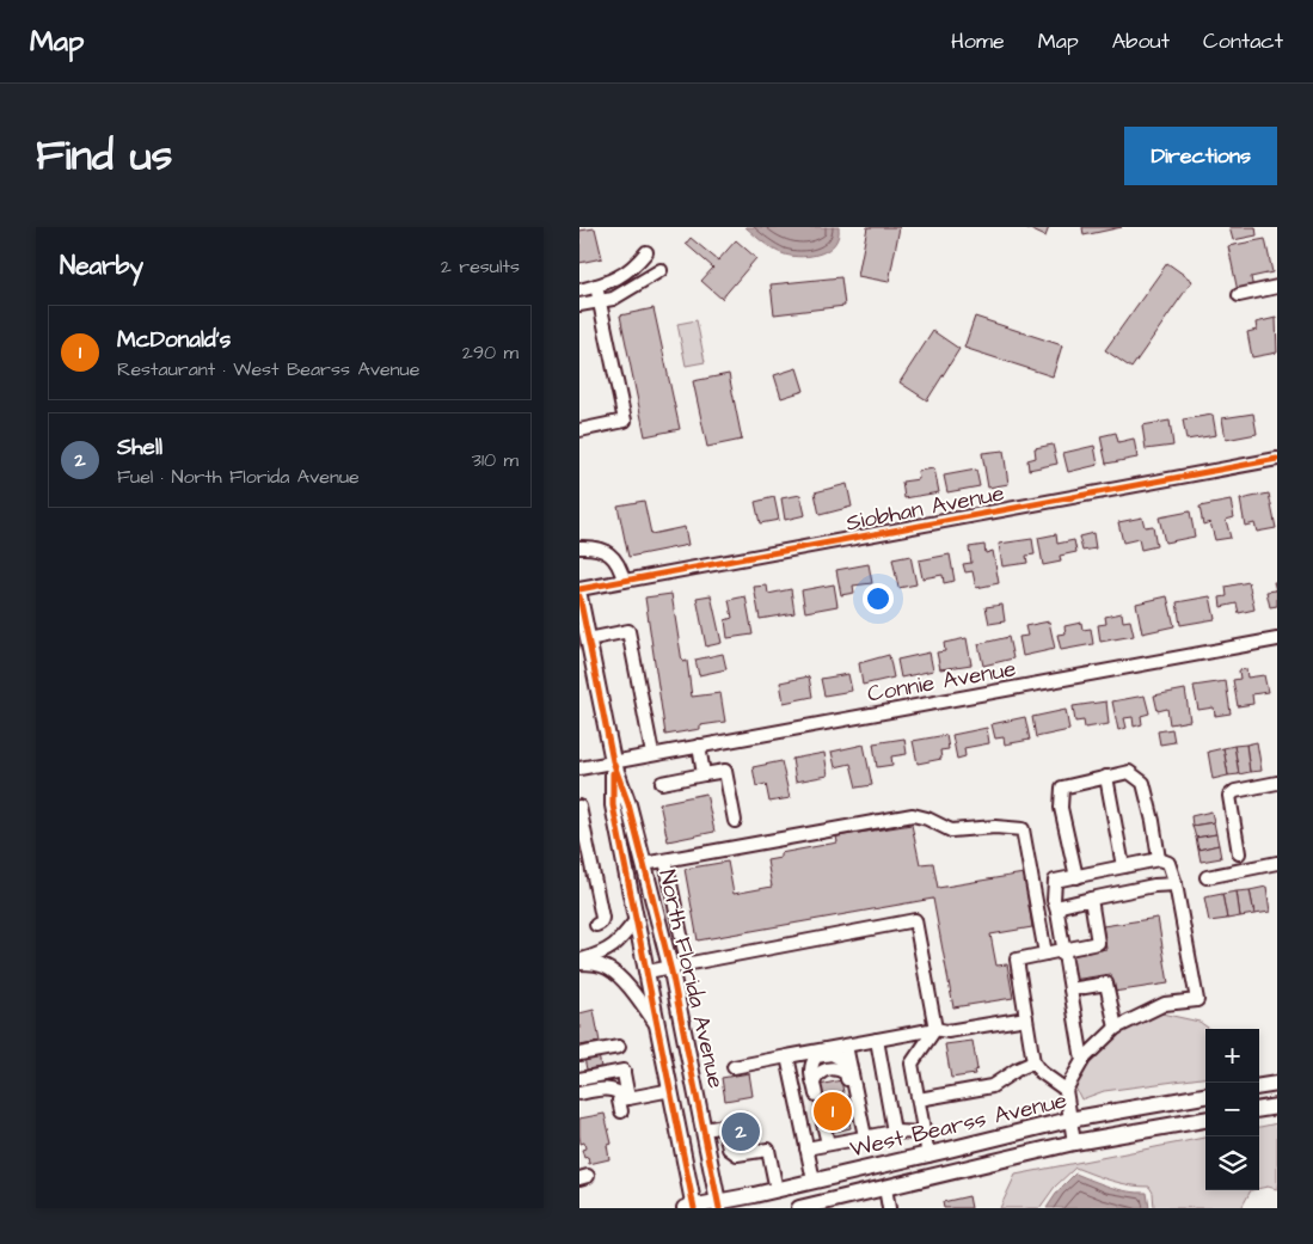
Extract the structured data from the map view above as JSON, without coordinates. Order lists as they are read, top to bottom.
{
  "streets": {
    "main road": ["North Florida Avenue", "West Bearss Avenue"],
    "street": ["Siobhan Avenue", "Connie Avenue"]
  },
  "crossings": [
    ["Connie Avenue", "North Florida Avenue"],
    ["North Florida Avenue", "West Bearss Avenue"]
  ],
  "page": {
    "header": "Map",
    "nav": [
      "Home",
      "Map",
      "About",
      "Contact"
    ],
    "title": "Find us",
    "buttons": "Directions",
    "heading": ["Nearby", "2 results"],
    "list": [
      {
        "mark": "1",
        "name": "McDonald's",
        "note": "Restaurant · West Bearss Avenue",
        "value": "290 m"
      },
      {
        "mark": "2",
        "name": "Shell",
        "note": "Fuel · North Florida Avenue",
        "value": "310 m"
      }
    ],
    "map_buttons": ["+", "−"],
    "pins": ["1", "2"]
  }
}
